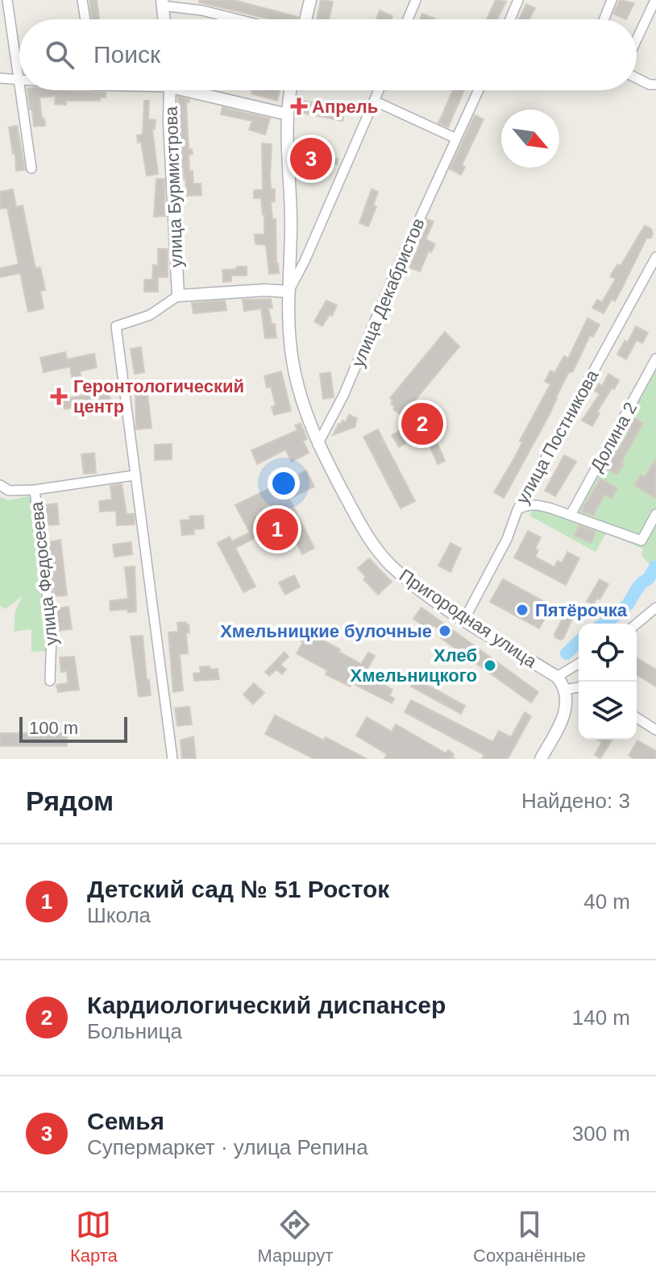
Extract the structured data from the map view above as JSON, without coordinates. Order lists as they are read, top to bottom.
{
  "streets": {
    "street": [
      "улица Бурмистрова",
      "улица Декабристов",
      "улица Постникова",
      "Долина 2",
      "улица Федосеева",
      "Пригородная улица"
    ]
  },
  "crossings": [
    ["улица Декабристов", "Пригородная улица"],
    ["улица Постникова", "Пригородная улица"]
  ],
  "places": {
    "health": ["Апрель", "Геронтологический центр"],
    "other": ["Пятёрочка", "Хмельницкие булочные", "Хлеб Хмельницкого"]
  },
  "scale_bar": "100 m",
  "north": "bottom right",
  "page": {
    "search": "Поиск",
    "pins": ["3", "2", "1"],
    "scale": "100 m",
    "heading": ["Рядом", "Найдено: 3"],
    "list": [
      {
        "mark": "1",
        "name": "Детский сад № 51 Росток",
        "note": "Школа",
        "value": "40 m"
      },
      {
        "mark": "2",
        "name": "Кардиологический диспансер",
        "note": "Больница",
        "value": "140 m"
      },
      {
        "mark": "3",
        "name": "Семья",
        "note": "Супермаркет · улица Репина",
        "value": "300 m"
      }
    ],
    "nav": ["Карта", "Маршрут", "Сохранённые"]
  }
}
